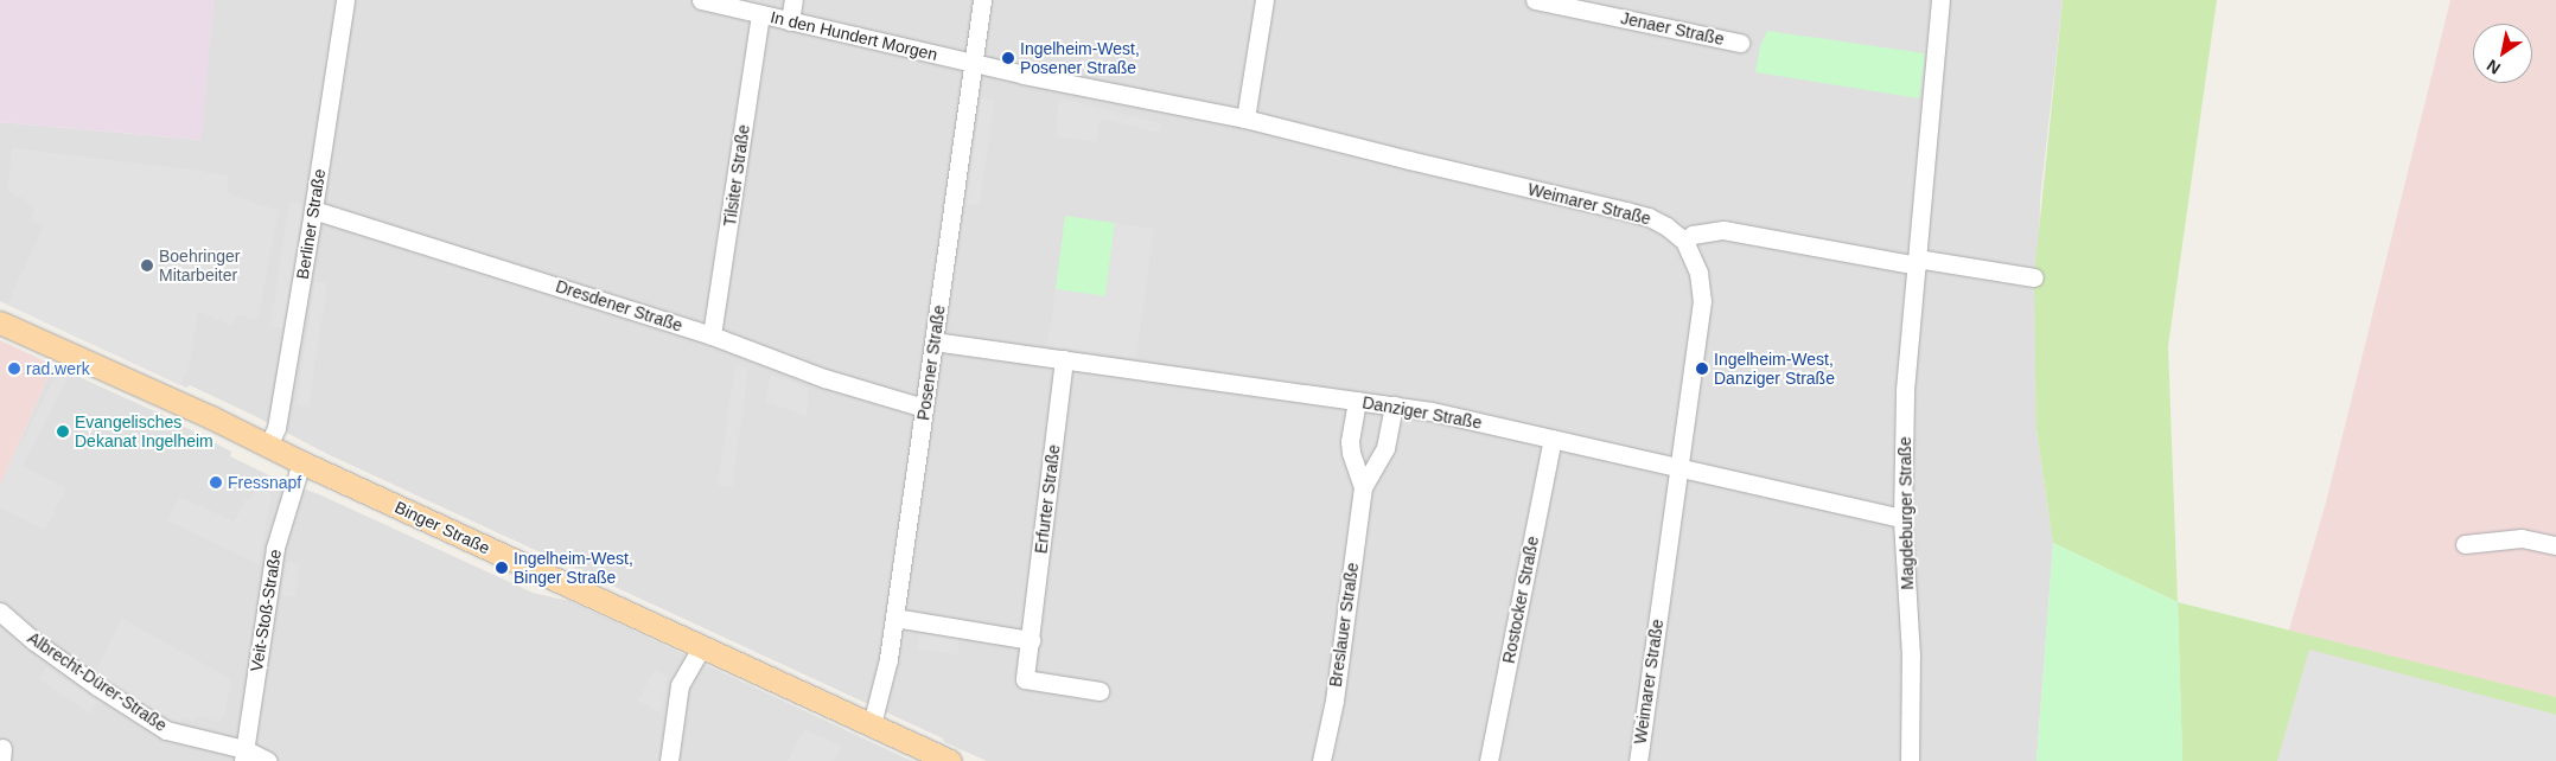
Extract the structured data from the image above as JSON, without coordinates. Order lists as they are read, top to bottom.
{
  "streets": {
    "main road": ["Binger Straße"],
    "street": [
      "Jenaer Straße",
      "In den Hundert Morgen",
      "Tilsiter Straße",
      "Weimarer Straße",
      "Berliner Straße",
      "Dresdener Straße",
      "Posener Straße",
      "Danziger Straße",
      "Erfurter Straße",
      "Magdeburger Straße",
      "Rostocker Straße",
      "Veit-Stoß-Straße",
      "Breslauer Straße",
      "Albrecht-Dürer-Straße"
    ]
  },
  "crossings": [
    ["In den Hundert Morgen", "Tilsiter Straße"],
    ["In den Hundert Morgen", "Weimarer Straße"],
    ["In den Hundert Morgen", "Posener Straße"],
    ["Tilsiter Straße", "Dresdener Straße"],
    ["Weimarer Straße", "Posener Straße"],
    ["Weimarer Straße", "Danziger Straße"],
    ["Berliner Straße", "Dresdener Straße"],
    ["Berliner Straße", "Binger Straße"],
    ["Dresdener Straße", "Posener Straße"],
    ["Posener Straße", "Danziger Straße"],
    ["Posener Straße", "Binger Straße"],
    ["Danziger Straße", "Erfurter Straße"],
    ["Danziger Straße", "Magdeburger Straße"],
    ["Danziger Straße", "Rostocker Straße"],
    ["Danziger Straße", "Breslauer Straße"],
    ["Binger Straße", "Veit-Stoß-Straße"],
    ["Veit-Stoß-Straße", "Albrecht-Dürer-Straße"]
  ],
  "places": [
    "Ingelheim-West, Posener Straße",
    "Boehringer Mitarbeiter",
    "rad.werk",
    "Ingelheim-West, Danziger Straße",
    "Evangelisches Dekanat Ingelheim",
    "Fressnapf",
    "Ingelheim-West, Binger Straße"
  ],
  "north": "bottom left"
}
